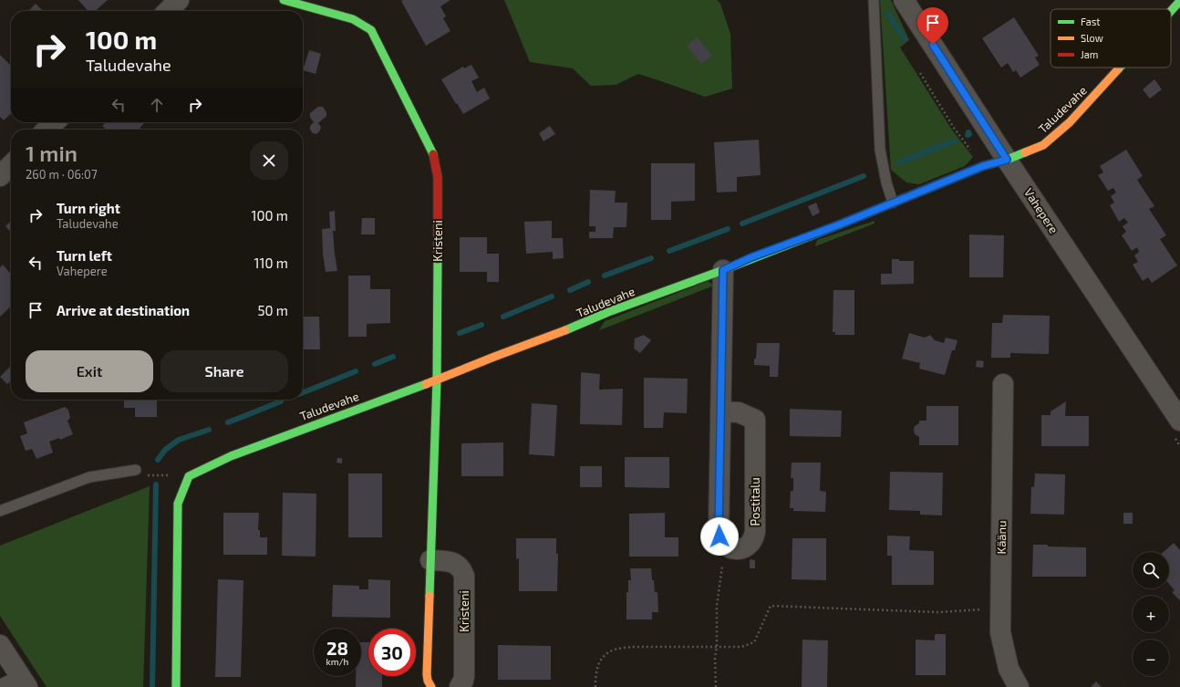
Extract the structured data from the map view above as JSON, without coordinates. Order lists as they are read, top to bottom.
{
  "streets": {
    "street": [
      "Taludevahe",
      "Vahepere",
      "Kristeni",
      "Postitalu",
      "Käänu"
    ]
  },
  "crossings": [
    ["Taludevahe", "Vahepere"],
    ["Taludevahe", "Kristeni"]
  ],
  "legend": ["Fast", "Slow", "Jam"],
  "page": {
    "turn": ["100 m", "Taludevahe"],
    "heading": ["1 min", "260 m · 06:07"],
    "list": [
      {
        "name": "Turn right",
        "note": "Taludevahe",
        "value": "100 m"
      },
      {
        "name": "Turn left",
        "note": "Vahepere",
        "value": "110 m"
      },
      {
        "name": "Arrive at destination",
        "value": "50 m"
      }
    ],
    "buttons": ["Exit", "Share"],
    "map_buttons": ["+", "−"],
    "speed": "28 km/h",
    "limit": "30"
  }
}
